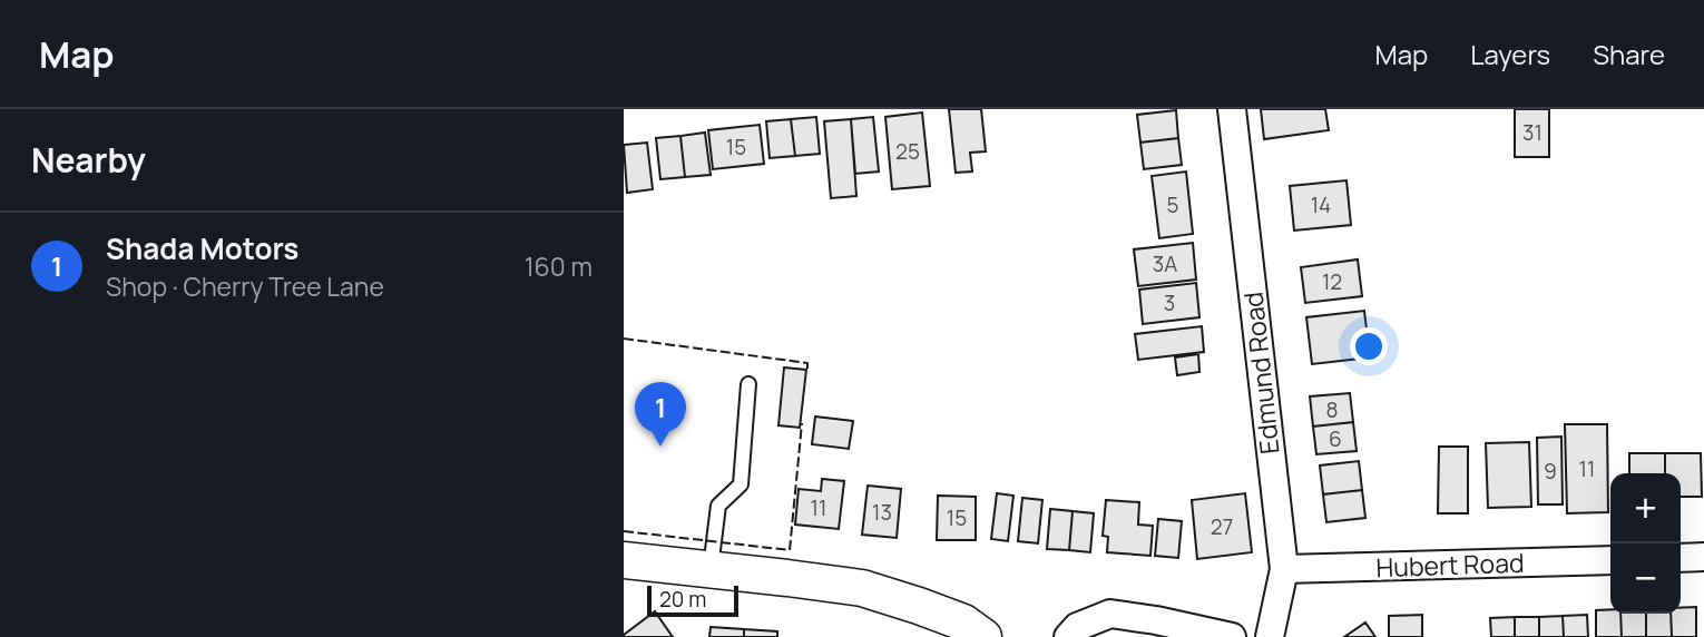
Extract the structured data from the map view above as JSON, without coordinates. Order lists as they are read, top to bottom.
{
  "streets": {
    "street": ["Edmund Road", "Hubert Road"]
  },
  "crossings": [
    ["Edmund Road", "Hubert Road"]
  ],
  "house_numbers": [
    "31",
    "15",
    "25",
    "5",
    "14",
    "3A",
    "12",
    "3",
    "8",
    "6",
    "11",
    "9",
    "11",
    "13",
    "15",
    "27"
  ],
  "scale_bar": "20 m",
  "page": {
    "header": "Map",
    "nav": ["Map", "Layers", "Share"],
    "heading": "Nearby",
    "list": [
      {
        "mark": "1",
        "name": "Shada Motors",
        "note": "Shop · Cherry Tree Lane",
        "value": "160 m"
      }
    ],
    "pins": "1",
    "map_buttons": ["+", "−"],
    "scale": "20 m"
  }
}
